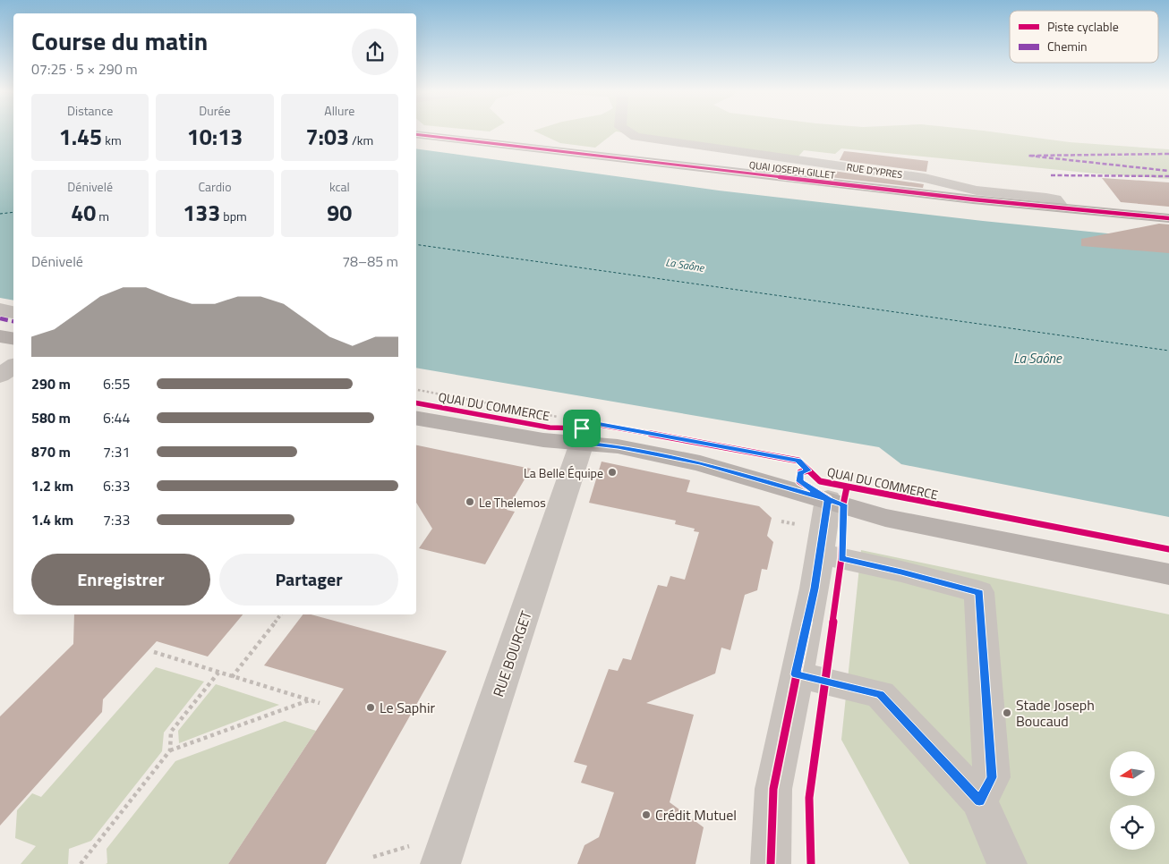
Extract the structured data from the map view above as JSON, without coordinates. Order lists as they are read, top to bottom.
{
  "streets": {
    "main road": ["QUAI JOSEPH GILLET", "QUAI DU COMMERCE"],
    "street": ["RUE D'YPRES", "RUE BOURGET"]
  },
  "crossings": [
    ["QUAI JOSEPH GILLET", "RUE D'YPRES"],
    ["QUAI DU COMMERCE", "RUE BOURGET"]
  ],
  "water": ["La Saône"],
  "places": [
    "La Belle Équipe",
    "Le Thelemos",
    "Le Saphir",
    "Stade Joseph Boucaud",
    "Crédit Mutuel"
  ],
  "legend": ["Piste cyclable", "Chemin"],
  "north": "left",
  "page": {
    "heading": ["Course du matin", "07:25 · 5 × 290 m"],
    "stats": [
      ["Distance", "1.45 km"],
      ["Durée", "10:13"],
      ["Allure", "7:03 /km"],
      ["Dénivelé", "40 m"],
      ["Cardio", "133 bpm"],
      ["kcal", "90"]
    ],
    "chart": ["Dénivelé", "78–85 m"],
    "list": [
      {
        "name": "290 m",
        "note": "6:55"
      },
      {
        "name": "580 m",
        "note": "6:44"
      },
      {
        "name": "870 m",
        "note": "7:31"
      },
      {
        "name": "1.2 km",
        "note": "6:33"
      },
      {
        "name": "1.4 km",
        "note": "7:33"
      }
    ],
    "buttons": ["Enregistrer", "Partager"]
  }
}
